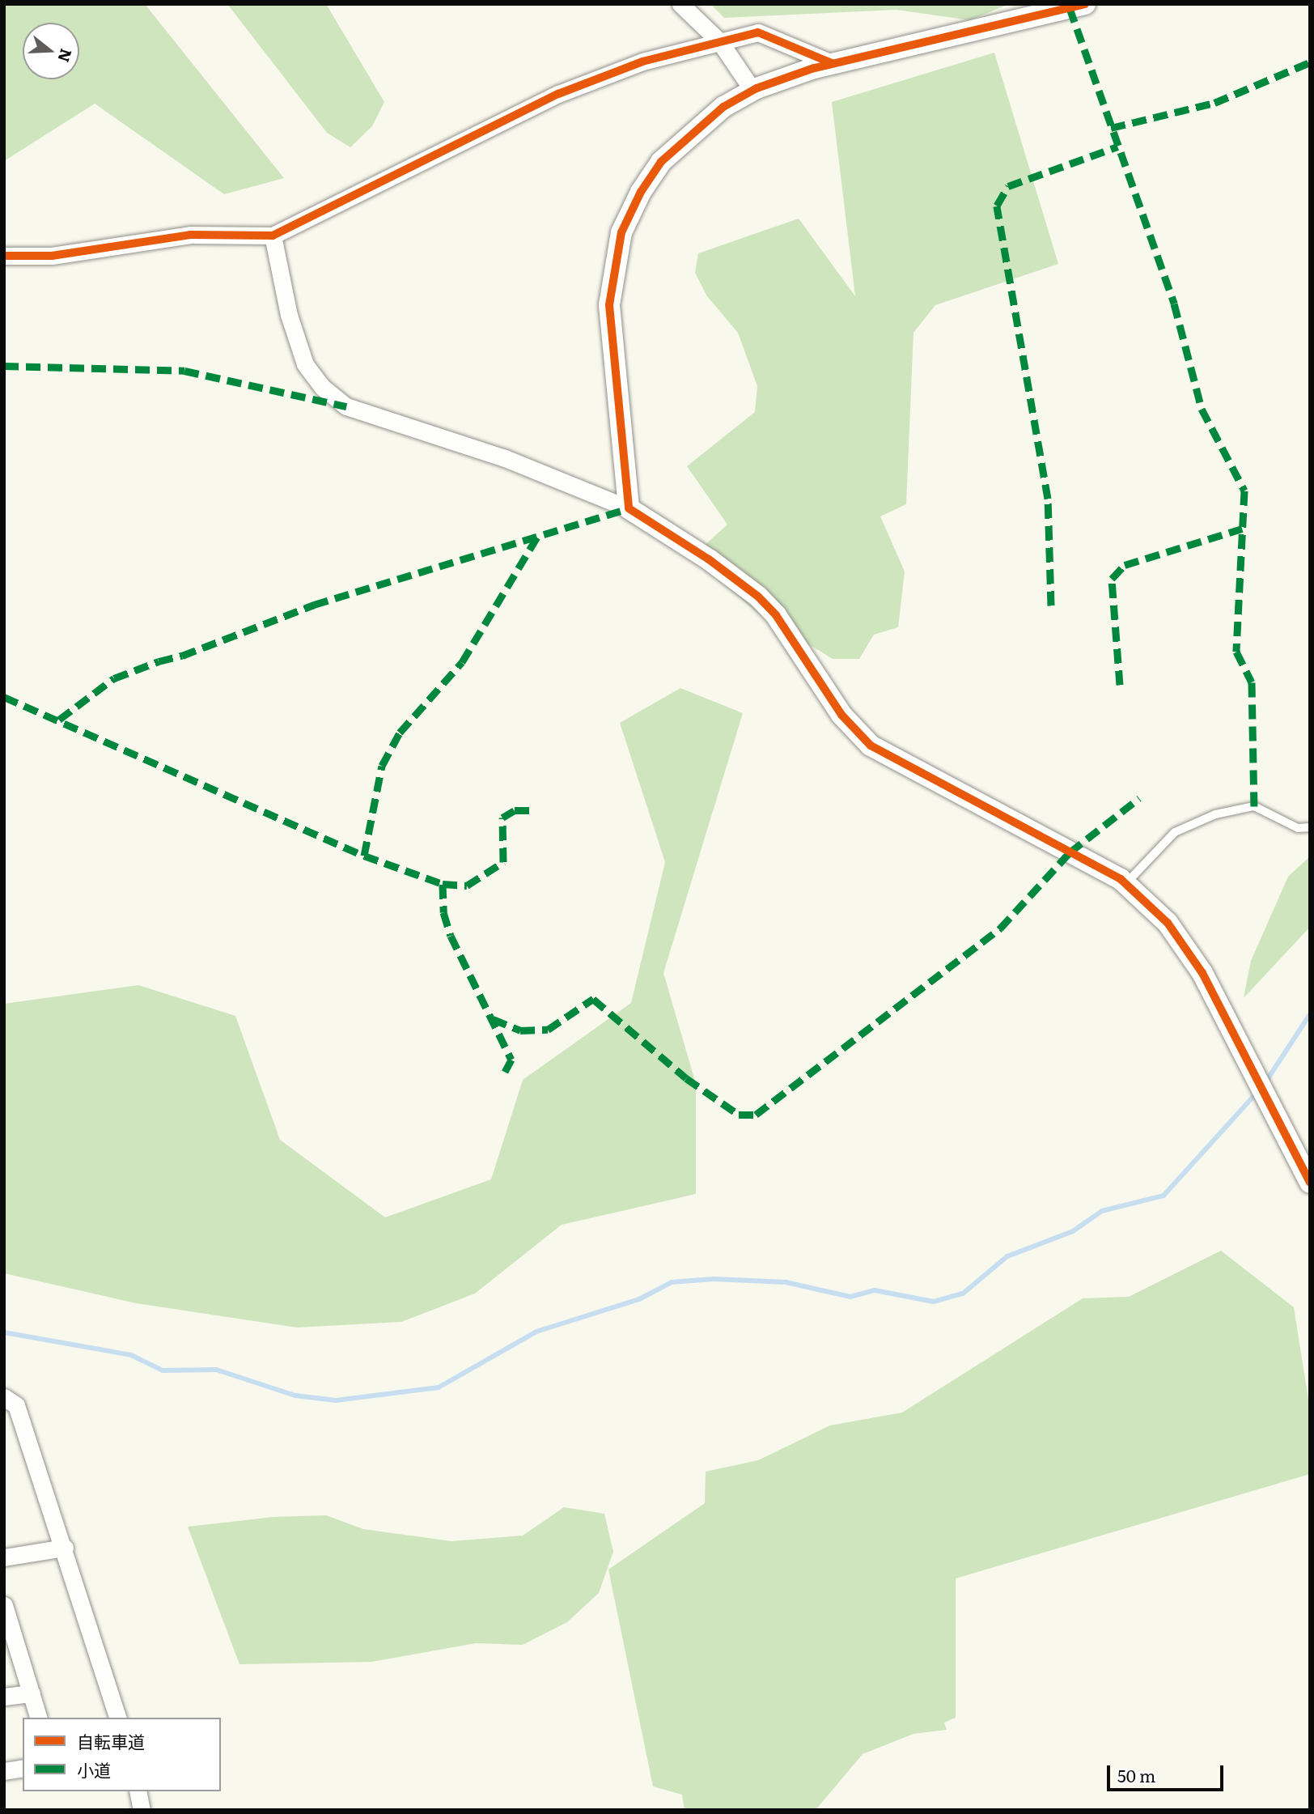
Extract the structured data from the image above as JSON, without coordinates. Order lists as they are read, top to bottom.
{
  "legend": ["自転車道", "小道"],
  "scale_bar": "50 m",
  "north": "right"
}
